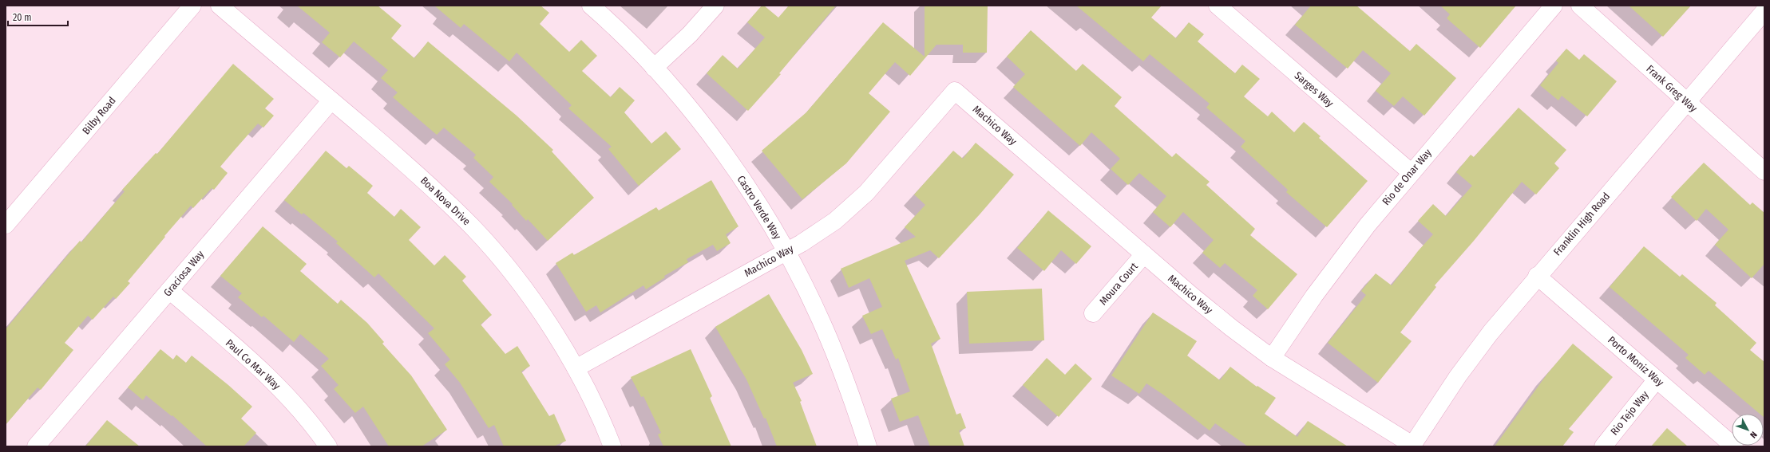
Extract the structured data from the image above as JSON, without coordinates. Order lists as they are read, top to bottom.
{
  "streets": {
    "street": [
      "Frank Greg Way",
      "Sarges Way",
      "Bilby Road",
      "Machico Way",
      "Rio de Onar Way",
      "Boa Nova Drive",
      "Castro Verde Way",
      "Franklin High Road",
      "Graciosa Way",
      "Moura Court",
      "Porto Moniz Way",
      "Paul Co Mar Way",
      "Rio Tejo Way"
    ]
  },
  "crossings": [
    ["Frank Greg Way", "Franklin High Road"],
    ["Sarges Way", "Rio de Onar Way"],
    ["Machico Way", "Rio de Onar Way"],
    ["Machico Way", "Boa Nova Drive"],
    ["Machico Way", "Castro Verde Way"],
    ["Machico Way", "Franklin High Road"],
    ["Machico Way", "Moura Court"],
    ["Boa Nova Drive", "Graciosa Way"],
    ["Franklin High Road", "Porto Moniz Way"],
    ["Graciosa Way", "Paul Co Mar Way"],
    ["Porto Moniz Way", "Rio Tejo Way"]
  ],
  "scale_bar": "20 m",
  "north": "bottom right"
}
